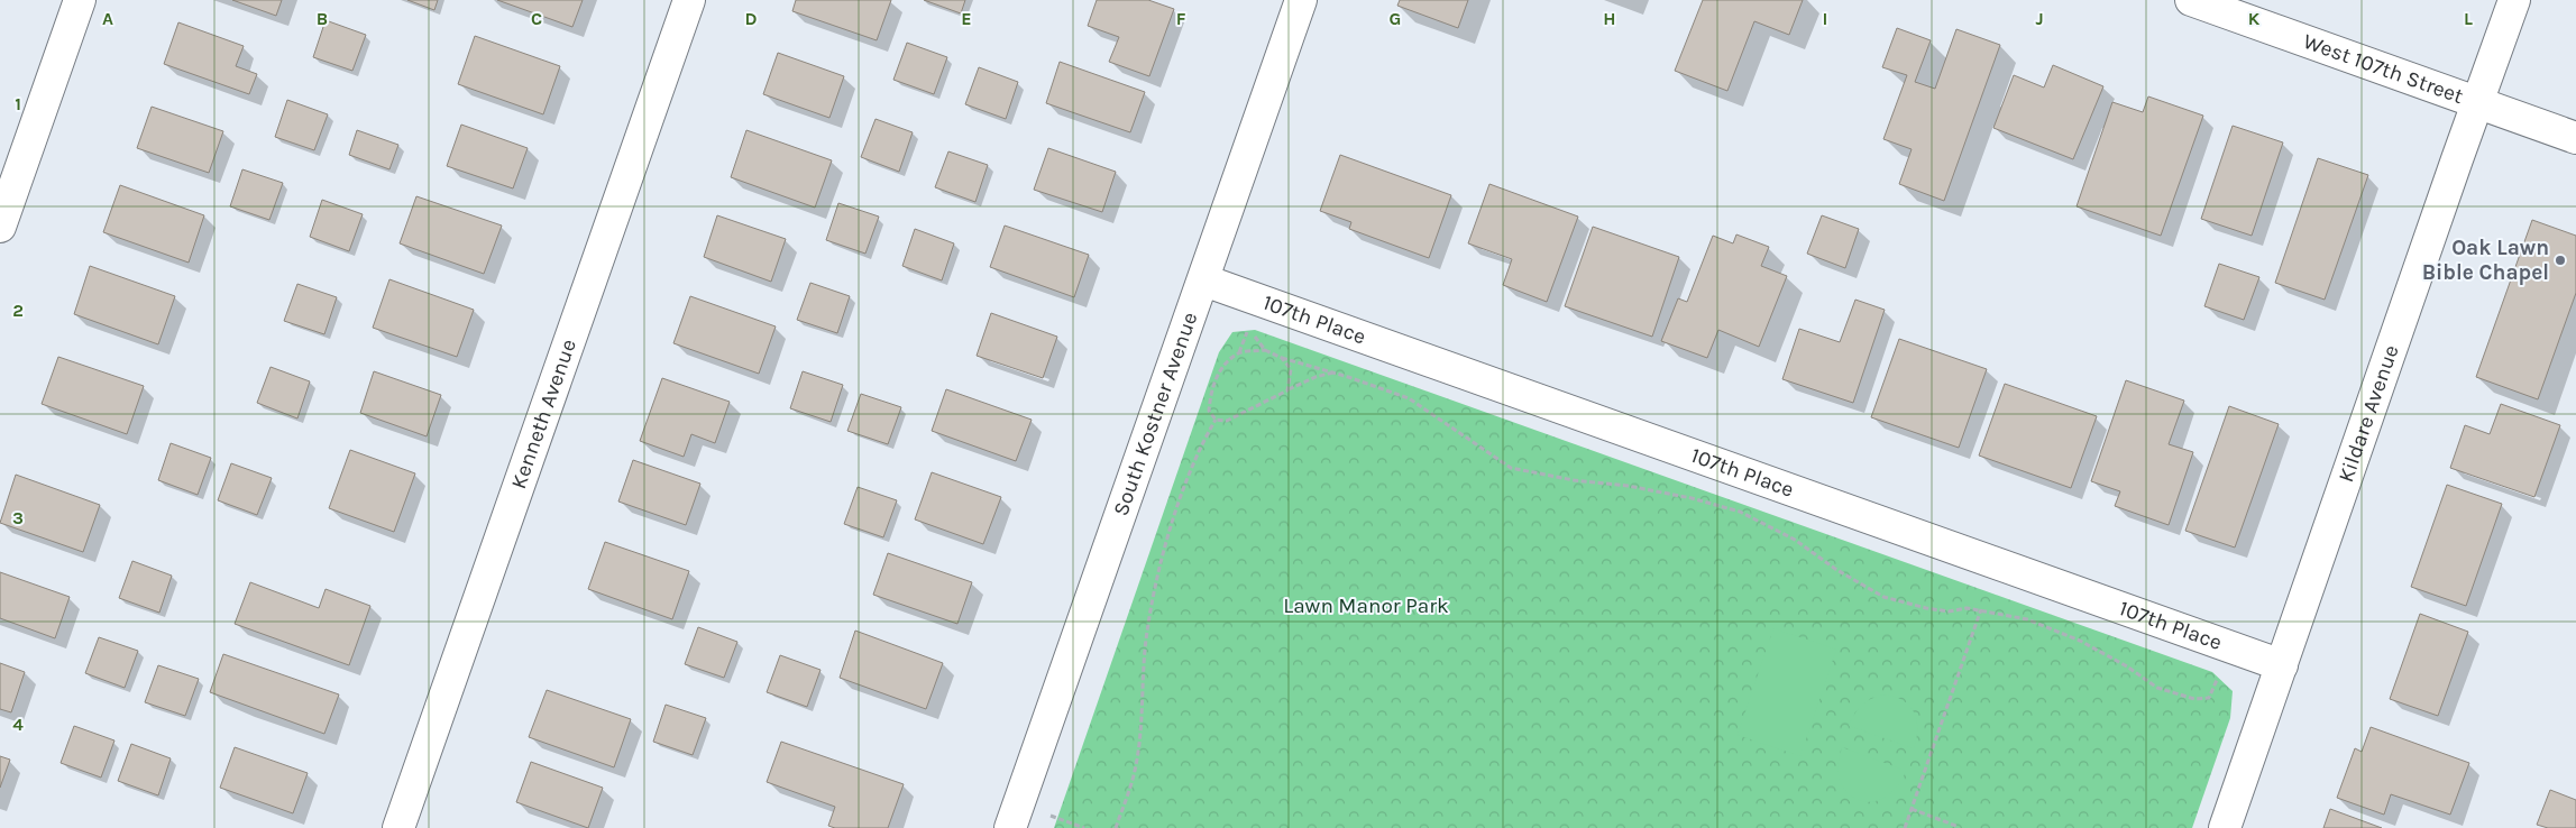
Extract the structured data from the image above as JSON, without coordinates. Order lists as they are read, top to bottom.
{
  "streets": {
    "street": [
      "West 107th Street",
      "107th Place",
      "Kenneth Avenue",
      "South Kostner Avenue",
      "Kildare Avenue"
    ]
  },
  "crossings": [
    ["West 107th Street", "Kildare Avenue"],
    ["107th Place", "South Kostner Avenue"],
    ["107th Place", "Kildare Avenue"]
  ],
  "parks": ["Lawn Manor Park"],
  "places": ["Oak Lawn Bible Chapel"],
  "grid": {
    "columns": [
      "A",
      "B",
      "C",
      "D",
      "E",
      "F",
      "G",
      "H",
      "I",
      "J",
      "K",
      "L"
    ],
    "rows": [
      "1",
      "2",
      "3",
      "4"
    ]
  }
}
